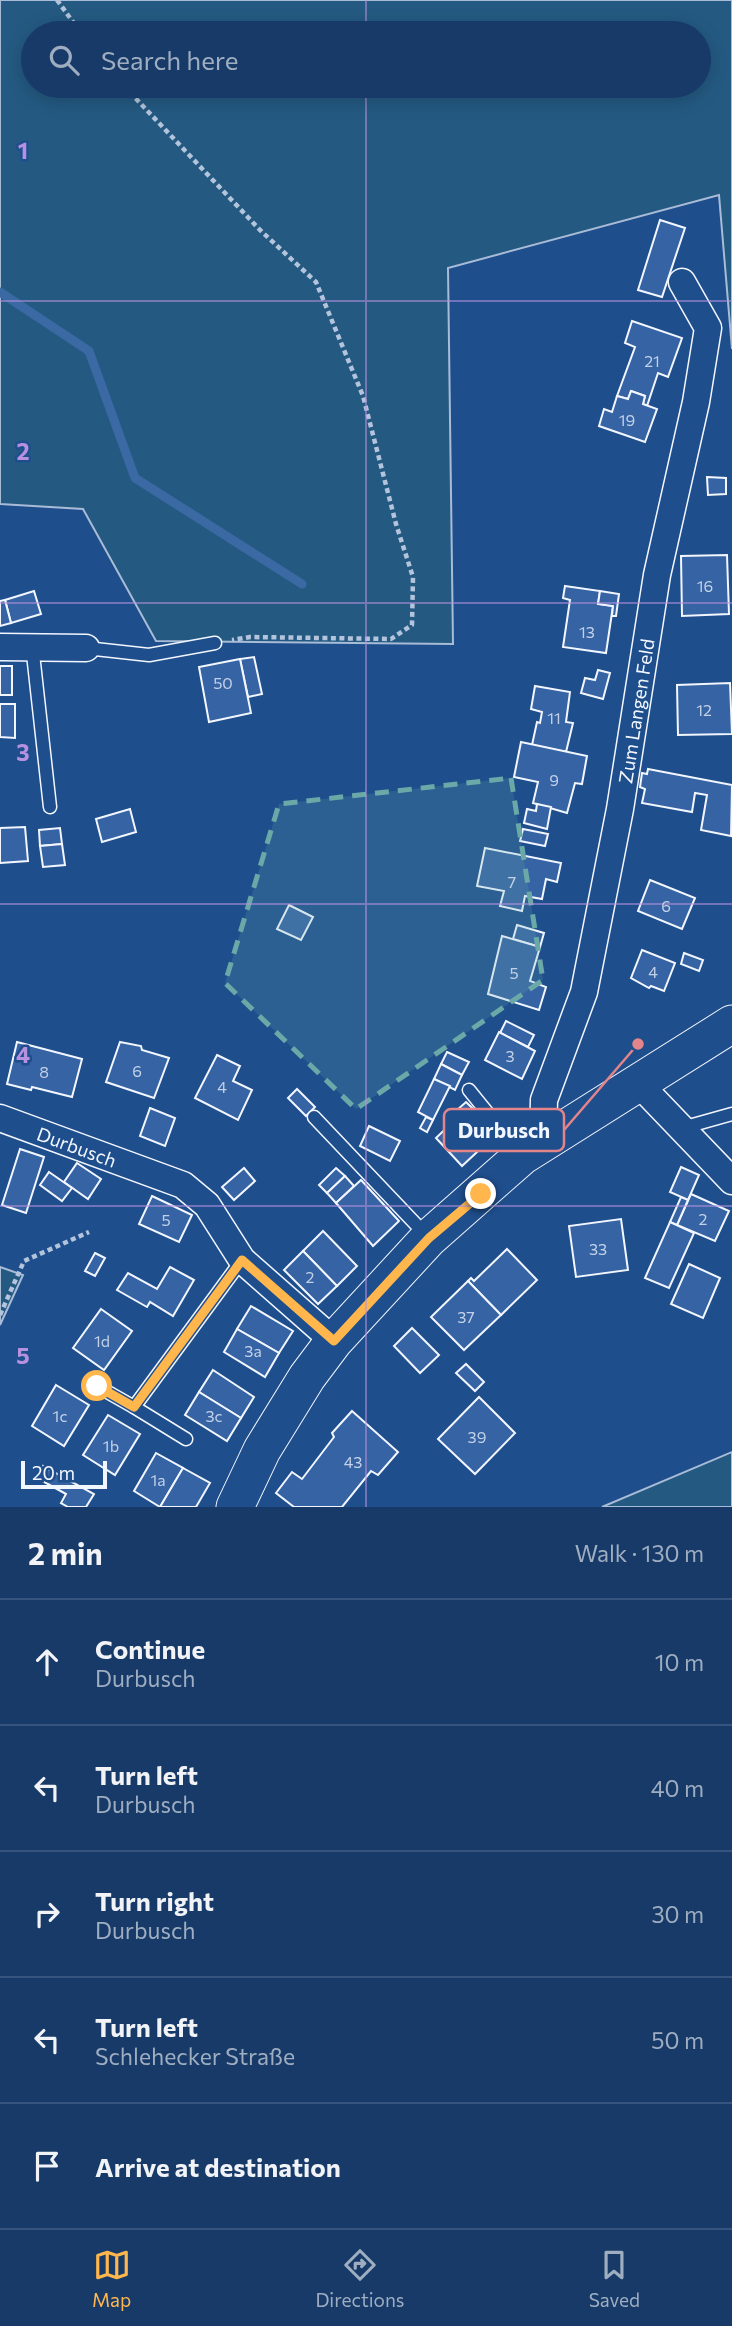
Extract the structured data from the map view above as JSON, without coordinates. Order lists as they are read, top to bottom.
{
  "streets": {
    "street": ["Zum Langen Feld", "Durbusch"]
  },
  "places": ["Durbusch"],
  "house_numbers": [
    "21",
    "19",
    "16",
    "13",
    "50",
    "12",
    "11",
    "9",
    "7",
    "6",
    "4",
    "5",
    "3",
    "6",
    "8",
    "4",
    "2",
    "5",
    "33",
    "2",
    "37",
    "1d",
    "3a",
    "1c",
    "3c",
    "39",
    "1b",
    "43",
    "1a"
  ],
  "scale_bar": "20 m",
  "page": {
    "search": "Search here",
    "scale": "20 m",
    "heading": ["2 min", "Walk · 130 m"],
    "list": [
      ["Continue", "Durbusch", "10 m"],
      ["Turn left", "Durbusch", "40 m"],
      ["Turn right", "Durbusch", "30 m"],
      ["Turn left", "Schlehecker Straße", "50 m"],
      "Arrive at destination"
    ],
    "nav": ["Map", "Directions", "Saved"]
  },
  "grid": {
    "rows": [
      "1",
      "2",
      "3",
      "4",
      "5"
    ]
  }
}
